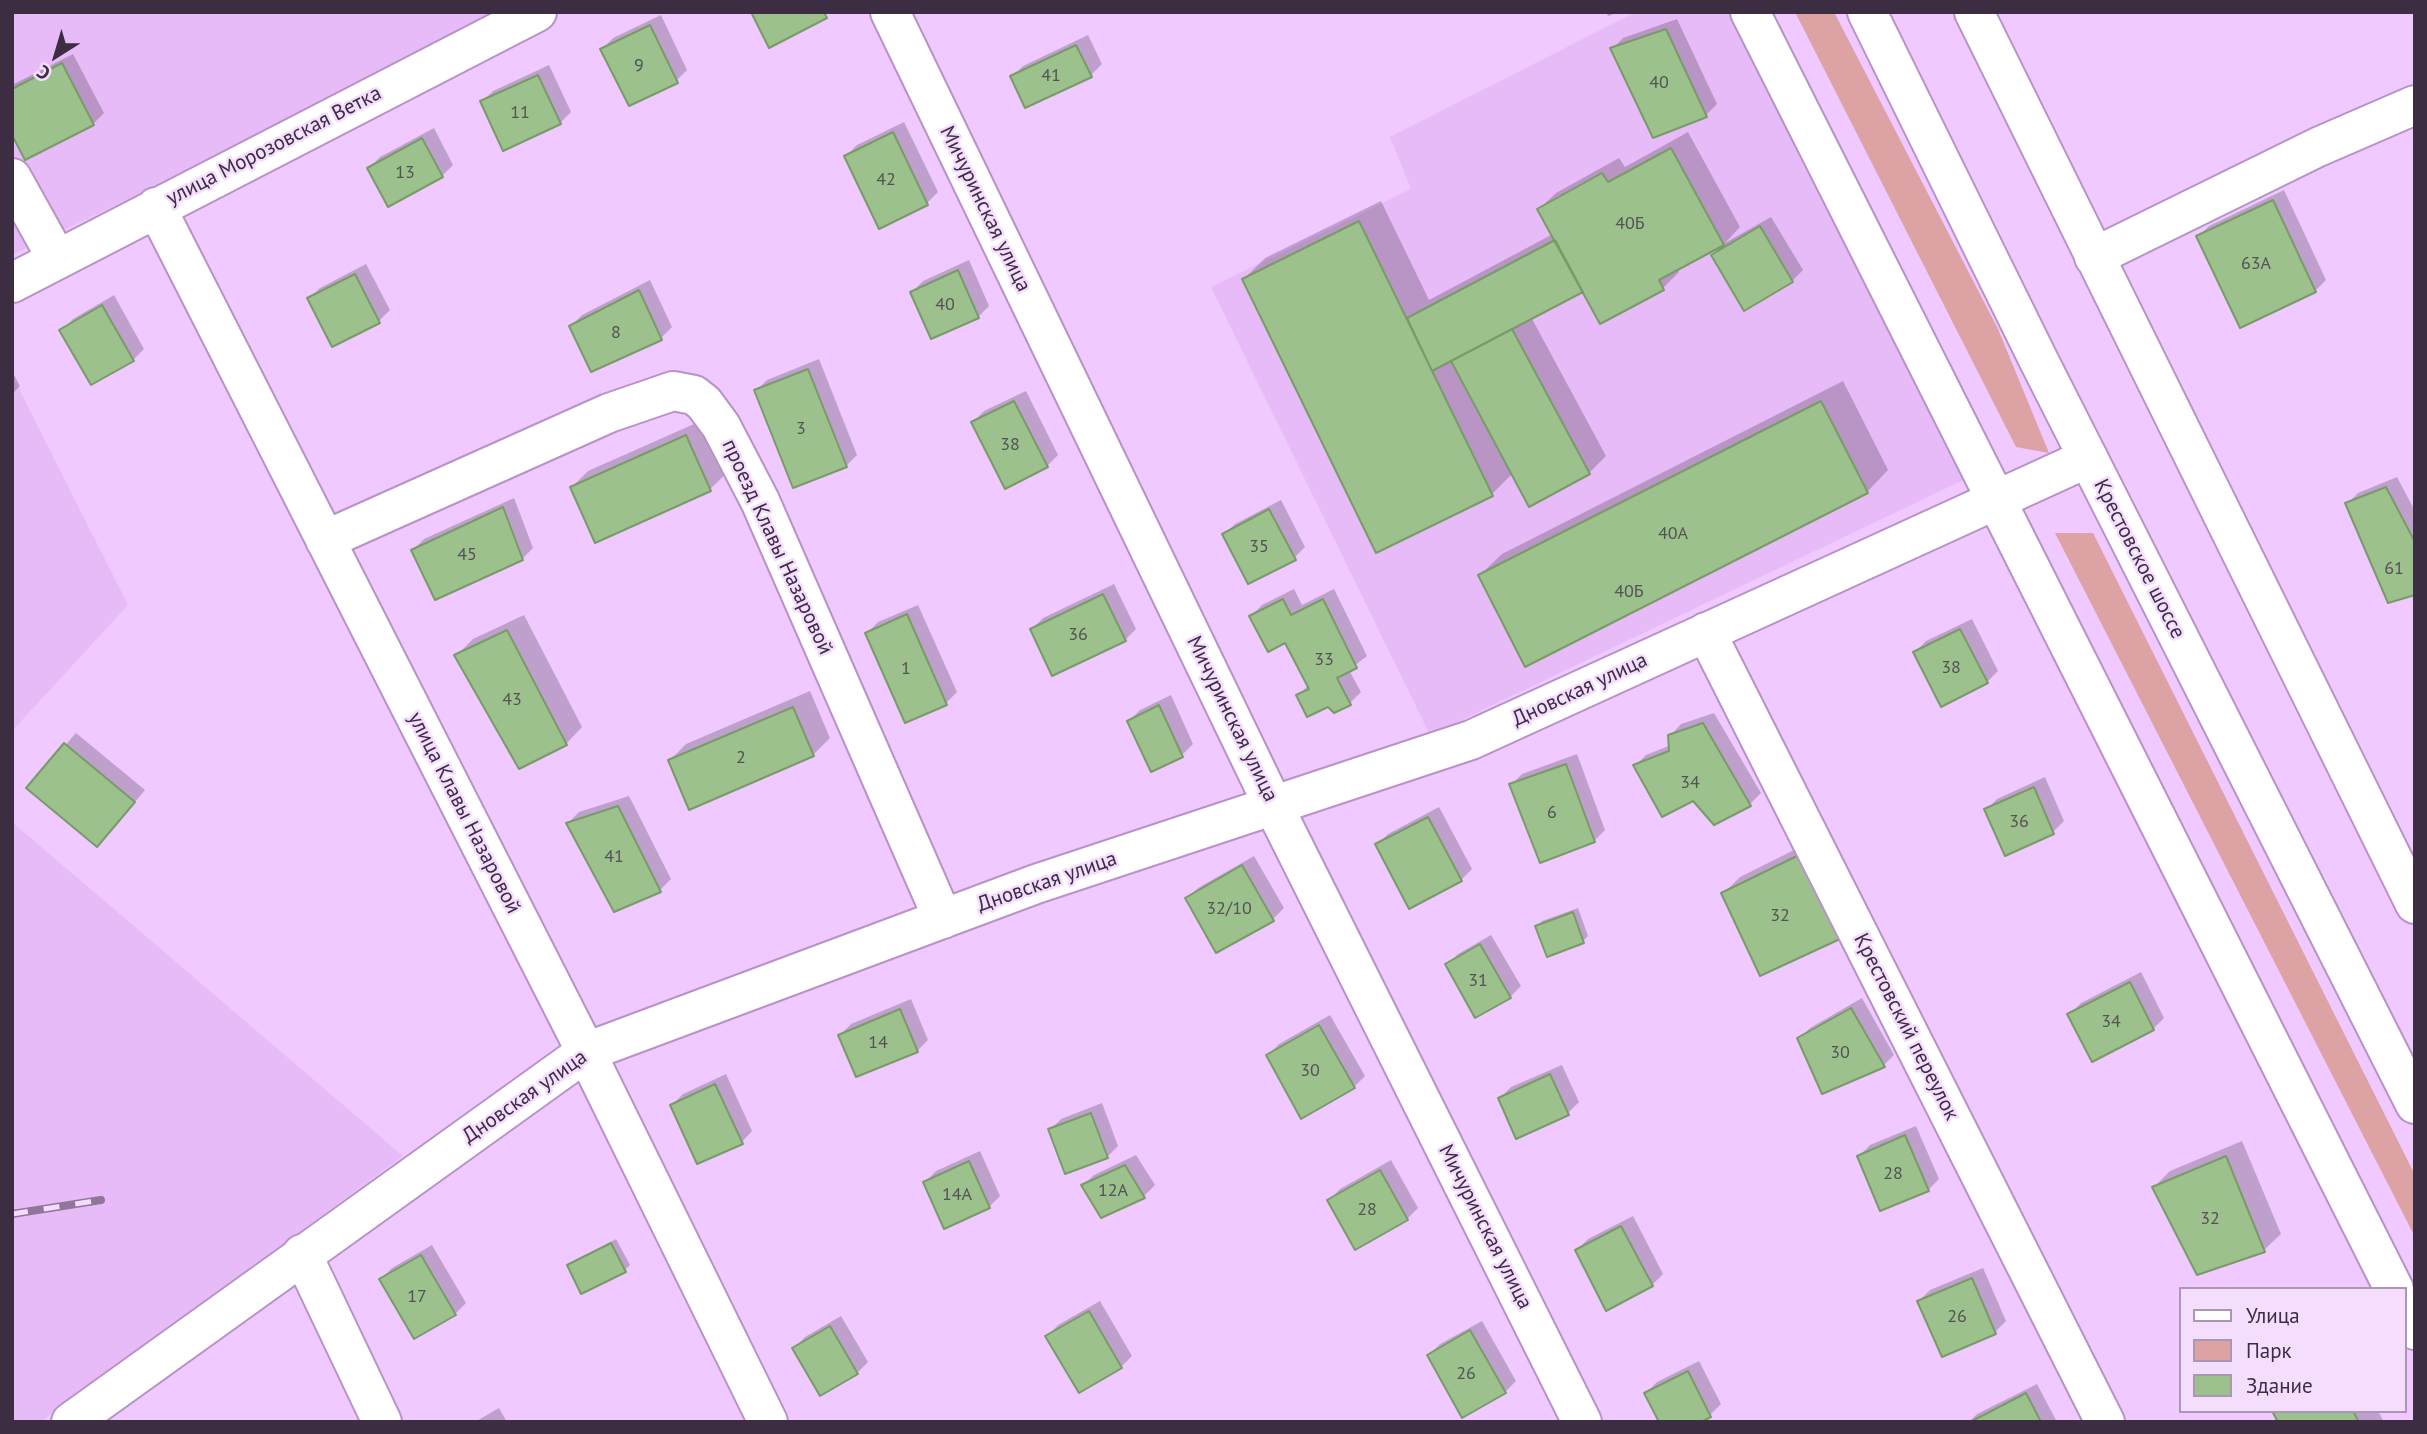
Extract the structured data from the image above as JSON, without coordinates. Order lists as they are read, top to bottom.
{
  "streets": {
    "street": [
      "улица Морозовская Ветка",
      "Мичуринская улица",
      "проезд Клавы Назаровой",
      "Крестовское шоссе",
      "Дновская улица",
      "улица Клавы Назаровой",
      "Крестовский переулок"
    ]
  },
  "crossings": [
    ["улица Морозовская Ветка", "улица Клавы Назаровой"],
    ["Мичуринская улица", "Дновская улица"],
    ["проезд Клавы Назаровой", "Дновская улица"],
    ["проезд Клавы Назаровой", "улица Клавы Назаровой"],
    ["Крестовское шоссе", "Дновская улица"],
    ["Дновская улица", "улица Клавы Назаровой"],
    ["Дновская улица", "Крестовский переулок"]
  ],
  "house_numbers": [
    "9",
    "41",
    "40",
    "11",
    "13",
    "42",
    "40Б",
    "63А",
    "40",
    "8",
    "3",
    "38",
    "40А",
    "35",
    "45",
    "61",
    "40Б",
    "36",
    "33",
    "38",
    "1",
    "43",
    "2",
    "34",
    "6",
    "36",
    "41",
    "32/10",
    "32",
    "31",
    "34",
    "14",
    "30",
    "30",
    "28",
    "12А",
    "14А",
    "28",
    "32",
    "17",
    "26",
    "26"
  ],
  "legend": ["Улица", "Парк", "Здание"],
  "north": "bottom left"
}
